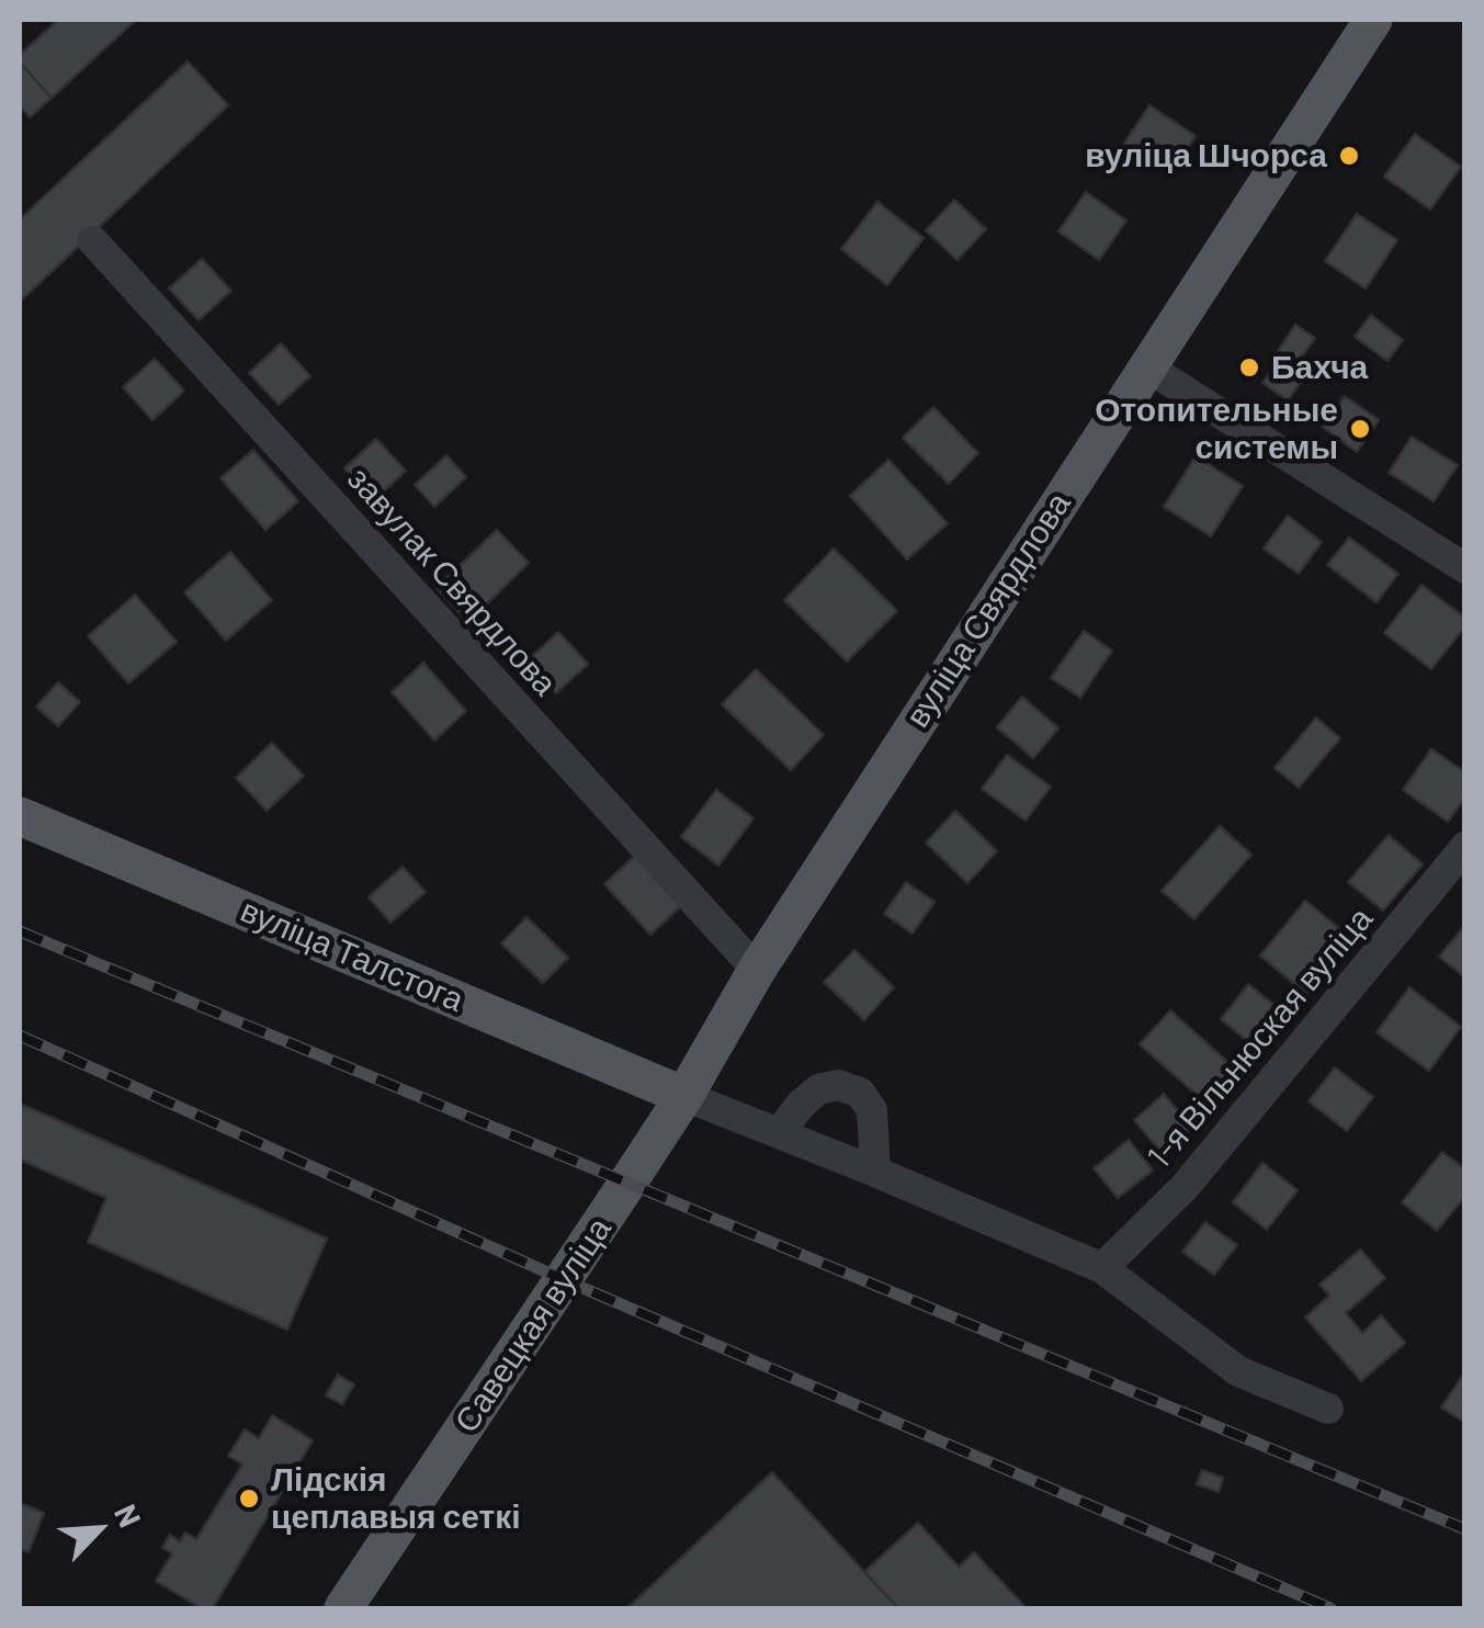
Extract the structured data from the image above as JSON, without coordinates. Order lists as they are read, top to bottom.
{
  "streets": {
    "main road": ["вуліца Свярдлова", "вуліца Талстога", "Савецкая вуліца"],
    "street": ["завулак Свярдлова", "1-я Вільнюская вуліца"]
  },
  "crossings": [
    ["завулак Свярдлова", "вуліца Свярдлова"],
    ["вуліца Свярдлова", "вуліца Талстога"],
    ["вуліца Свярдлова", "Савецкая вуліца"],
    ["вуліца Талстога", "Савецкая вуліца"]
  ],
  "places": [
    "вуліца Шчорса",
    "Бахча",
    "Отопительные системы",
    "Лідскія цеплавыя сеткі"
  ],
  "north": "top right"
}
